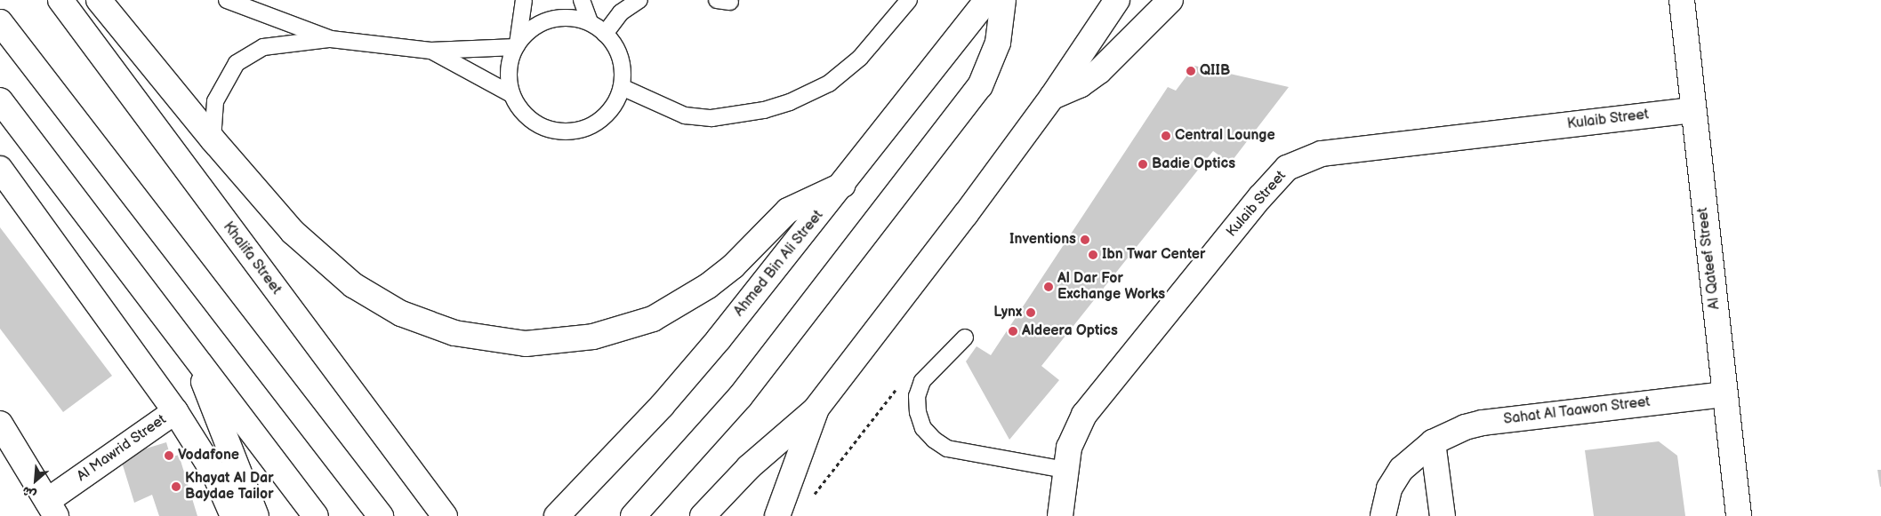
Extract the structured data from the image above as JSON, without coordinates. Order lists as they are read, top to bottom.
{
  "streets": {
    "main road": [
      "Kulaib Street",
      "Khalifa Street",
      "Al Qateef Street",
      "Ahmed Bin Ali Street",
      "Sahat Al Taawon Street",
      "Al Mawrid Street"
    ]
  },
  "crossings": [
    ["Kulaib Street", "Al Qateef Street"],
    ["Al Qateef Street", "Sahat Al Taawon Street"]
  ],
  "places": [
    "QIIB",
    "Central Lounge",
    "Badie Optics",
    "Inventions",
    "Ibn Twar Center",
    "Al Dar For Exchange Works",
    "Lynx",
    "Aldeera Optics",
    "Vodafone",
    "Khayat Al Dar Baydae Tailor"
  ],
  "north": "bottom left"
}
